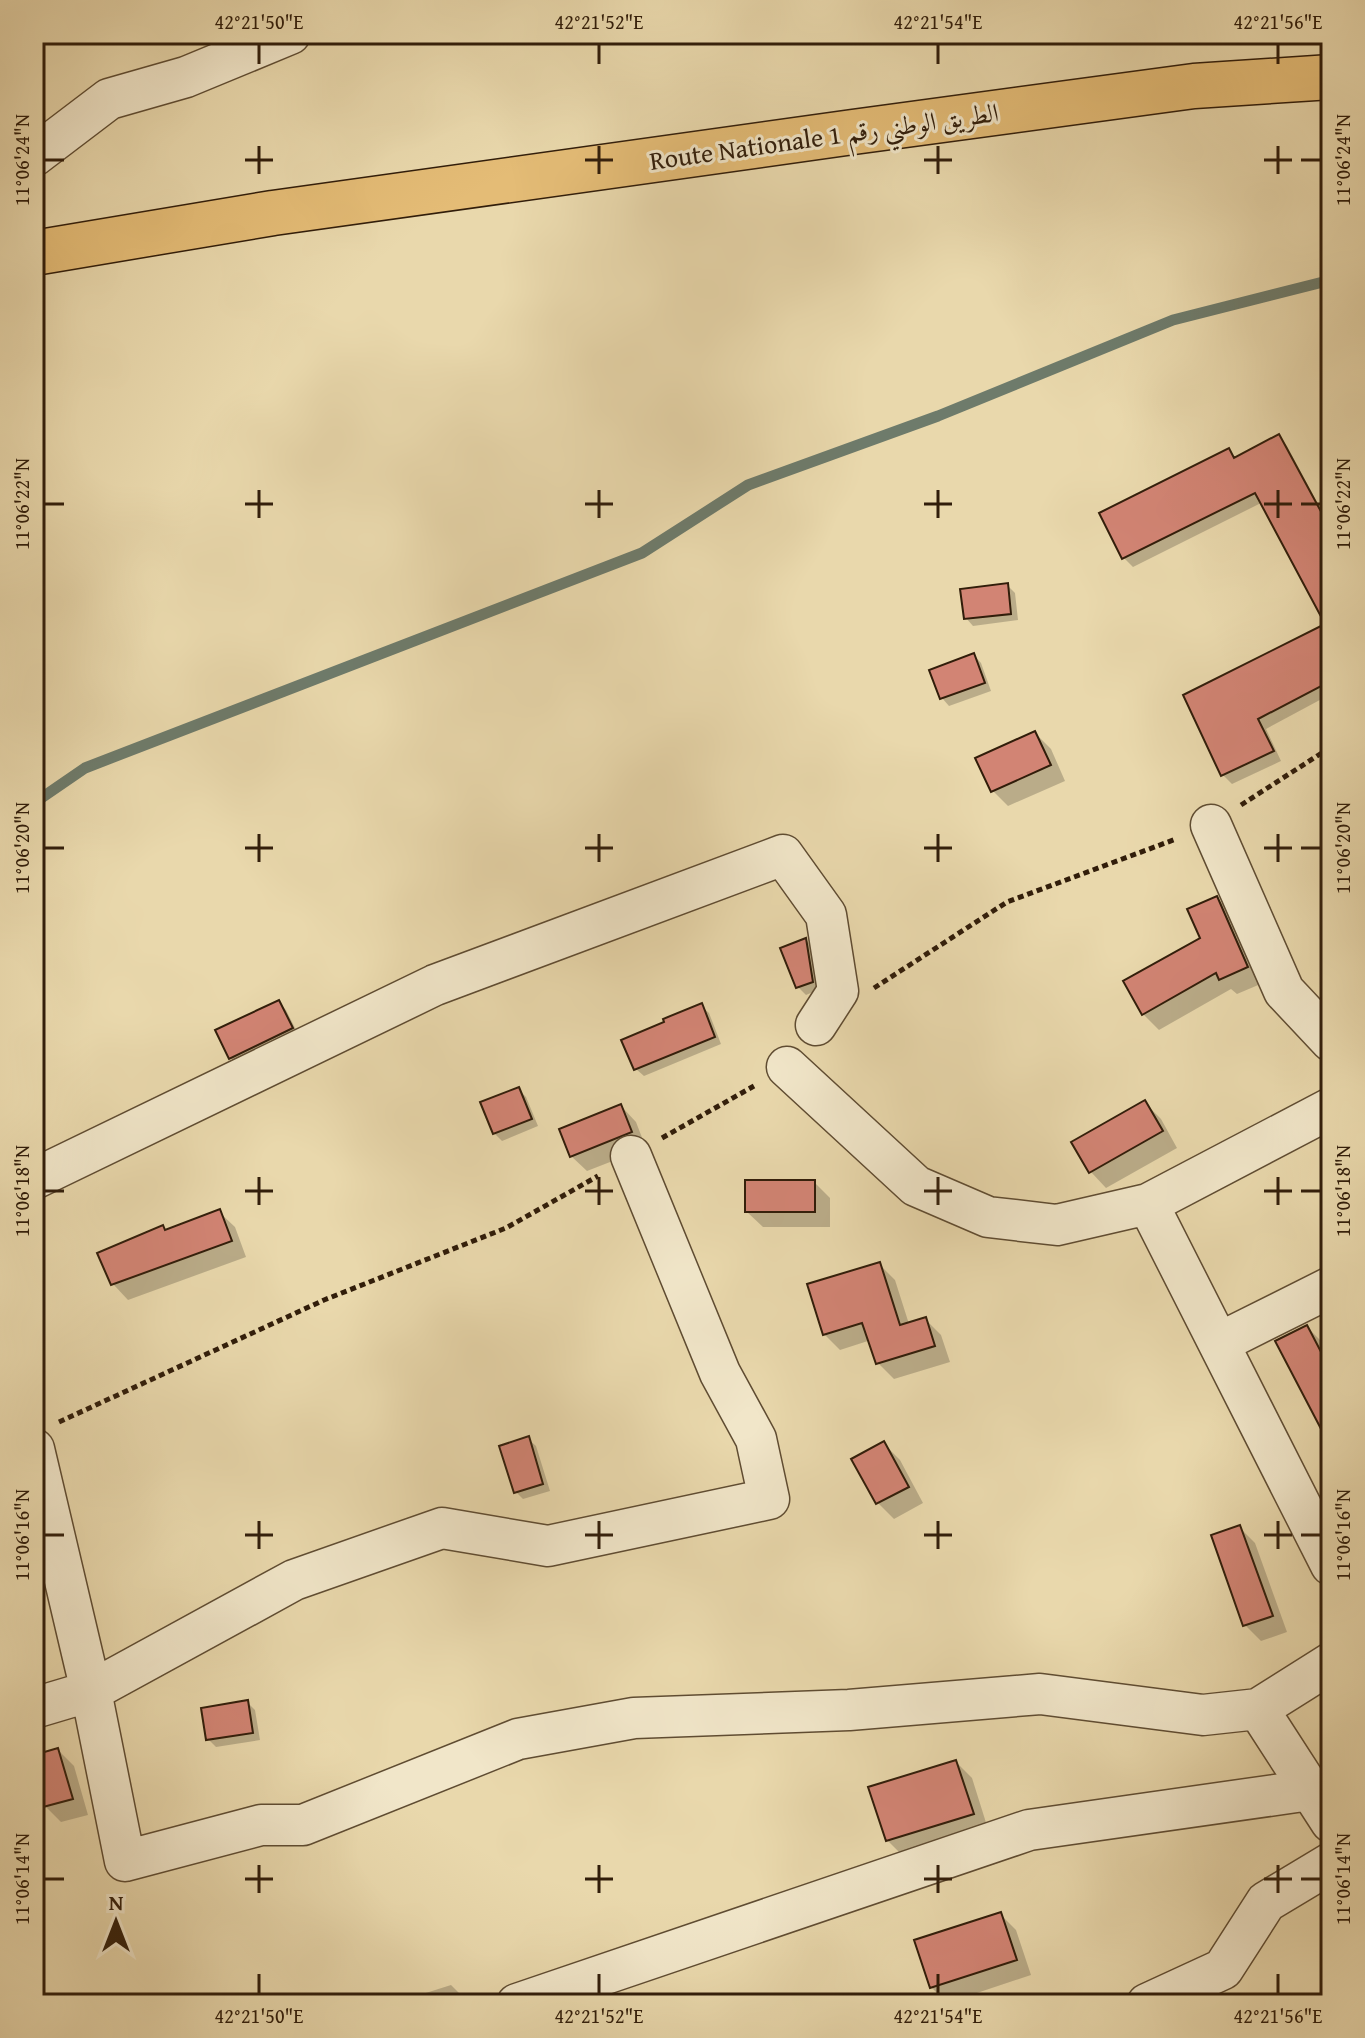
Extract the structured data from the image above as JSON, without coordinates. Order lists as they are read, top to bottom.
{
  "streets": {
    "highway": ["Route Nationale الطريق الوطني رقم 1"]
  },
  "north": "top",
  "coordinates": [
    "42°21'50\"E",
    "42°21'52\"E",
    "42°21'54\"E",
    "42°21'56\"E",
    "11°06'24\"N",
    "11°06'22\"N",
    "11°06'20\"N",
    "11°06'18\"N",
    "11°06'16\"N",
    "11°06'14\"N"
  ]
}
